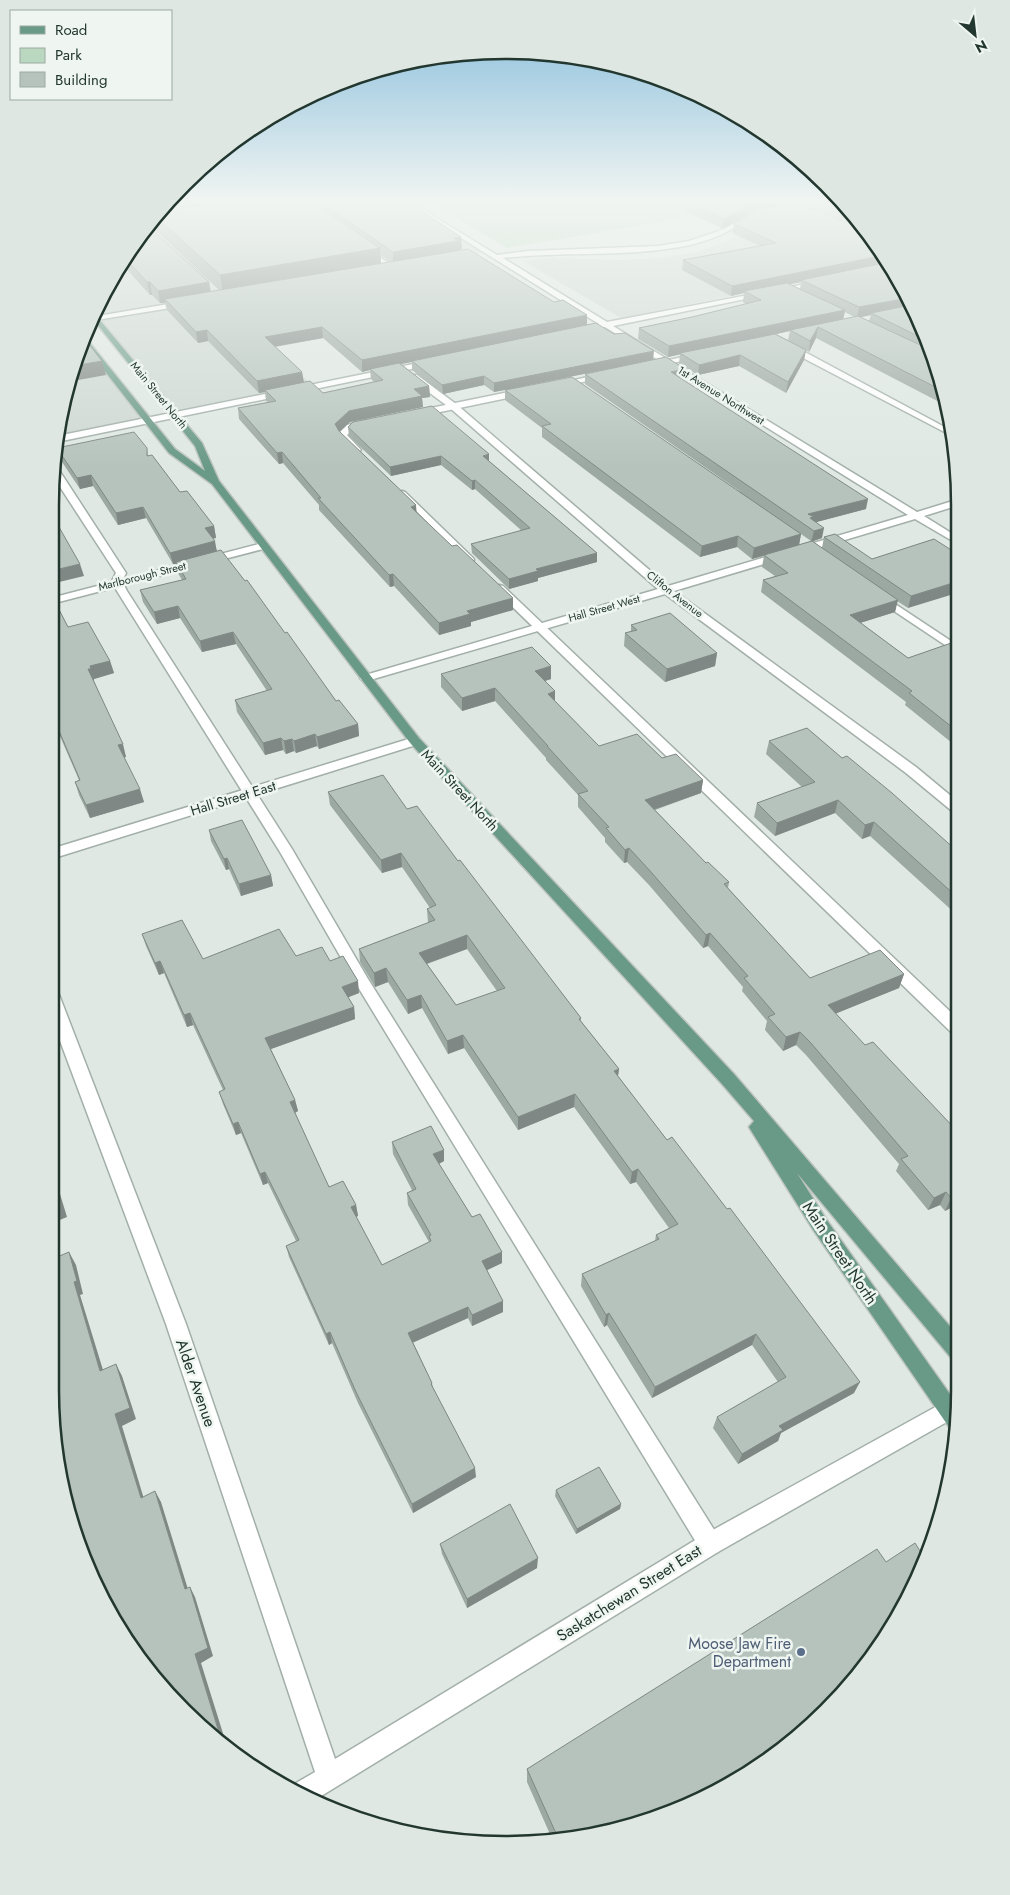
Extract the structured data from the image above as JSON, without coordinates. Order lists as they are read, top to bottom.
{
  "streets": {
    "main road": ["Main Street North"],
    "street": [
      "1st Avenue Northwest",
      "Marlborough Street",
      "Clifton Avenue",
      "Hall Street West",
      "Hall Street East",
      "Alder Avenue",
      "Saskatchewan Street East"
    ]
  },
  "crossings": [
    ["Main Street North", "Marlborough Street"],
    ["Main Street North", "Hall Street West"],
    ["Main Street North", "Hall Street East"],
    ["1st Avenue Northwest", "Hall Street West"],
    ["Clifton Avenue", "Hall Street West"],
    ["Alder Avenue", "Saskatchewan Street East"]
  ],
  "places": ["Moose Jaw Fire Department"],
  "legend": ["Road", "Park", "Building"],
  "north": "bottom right"
}
